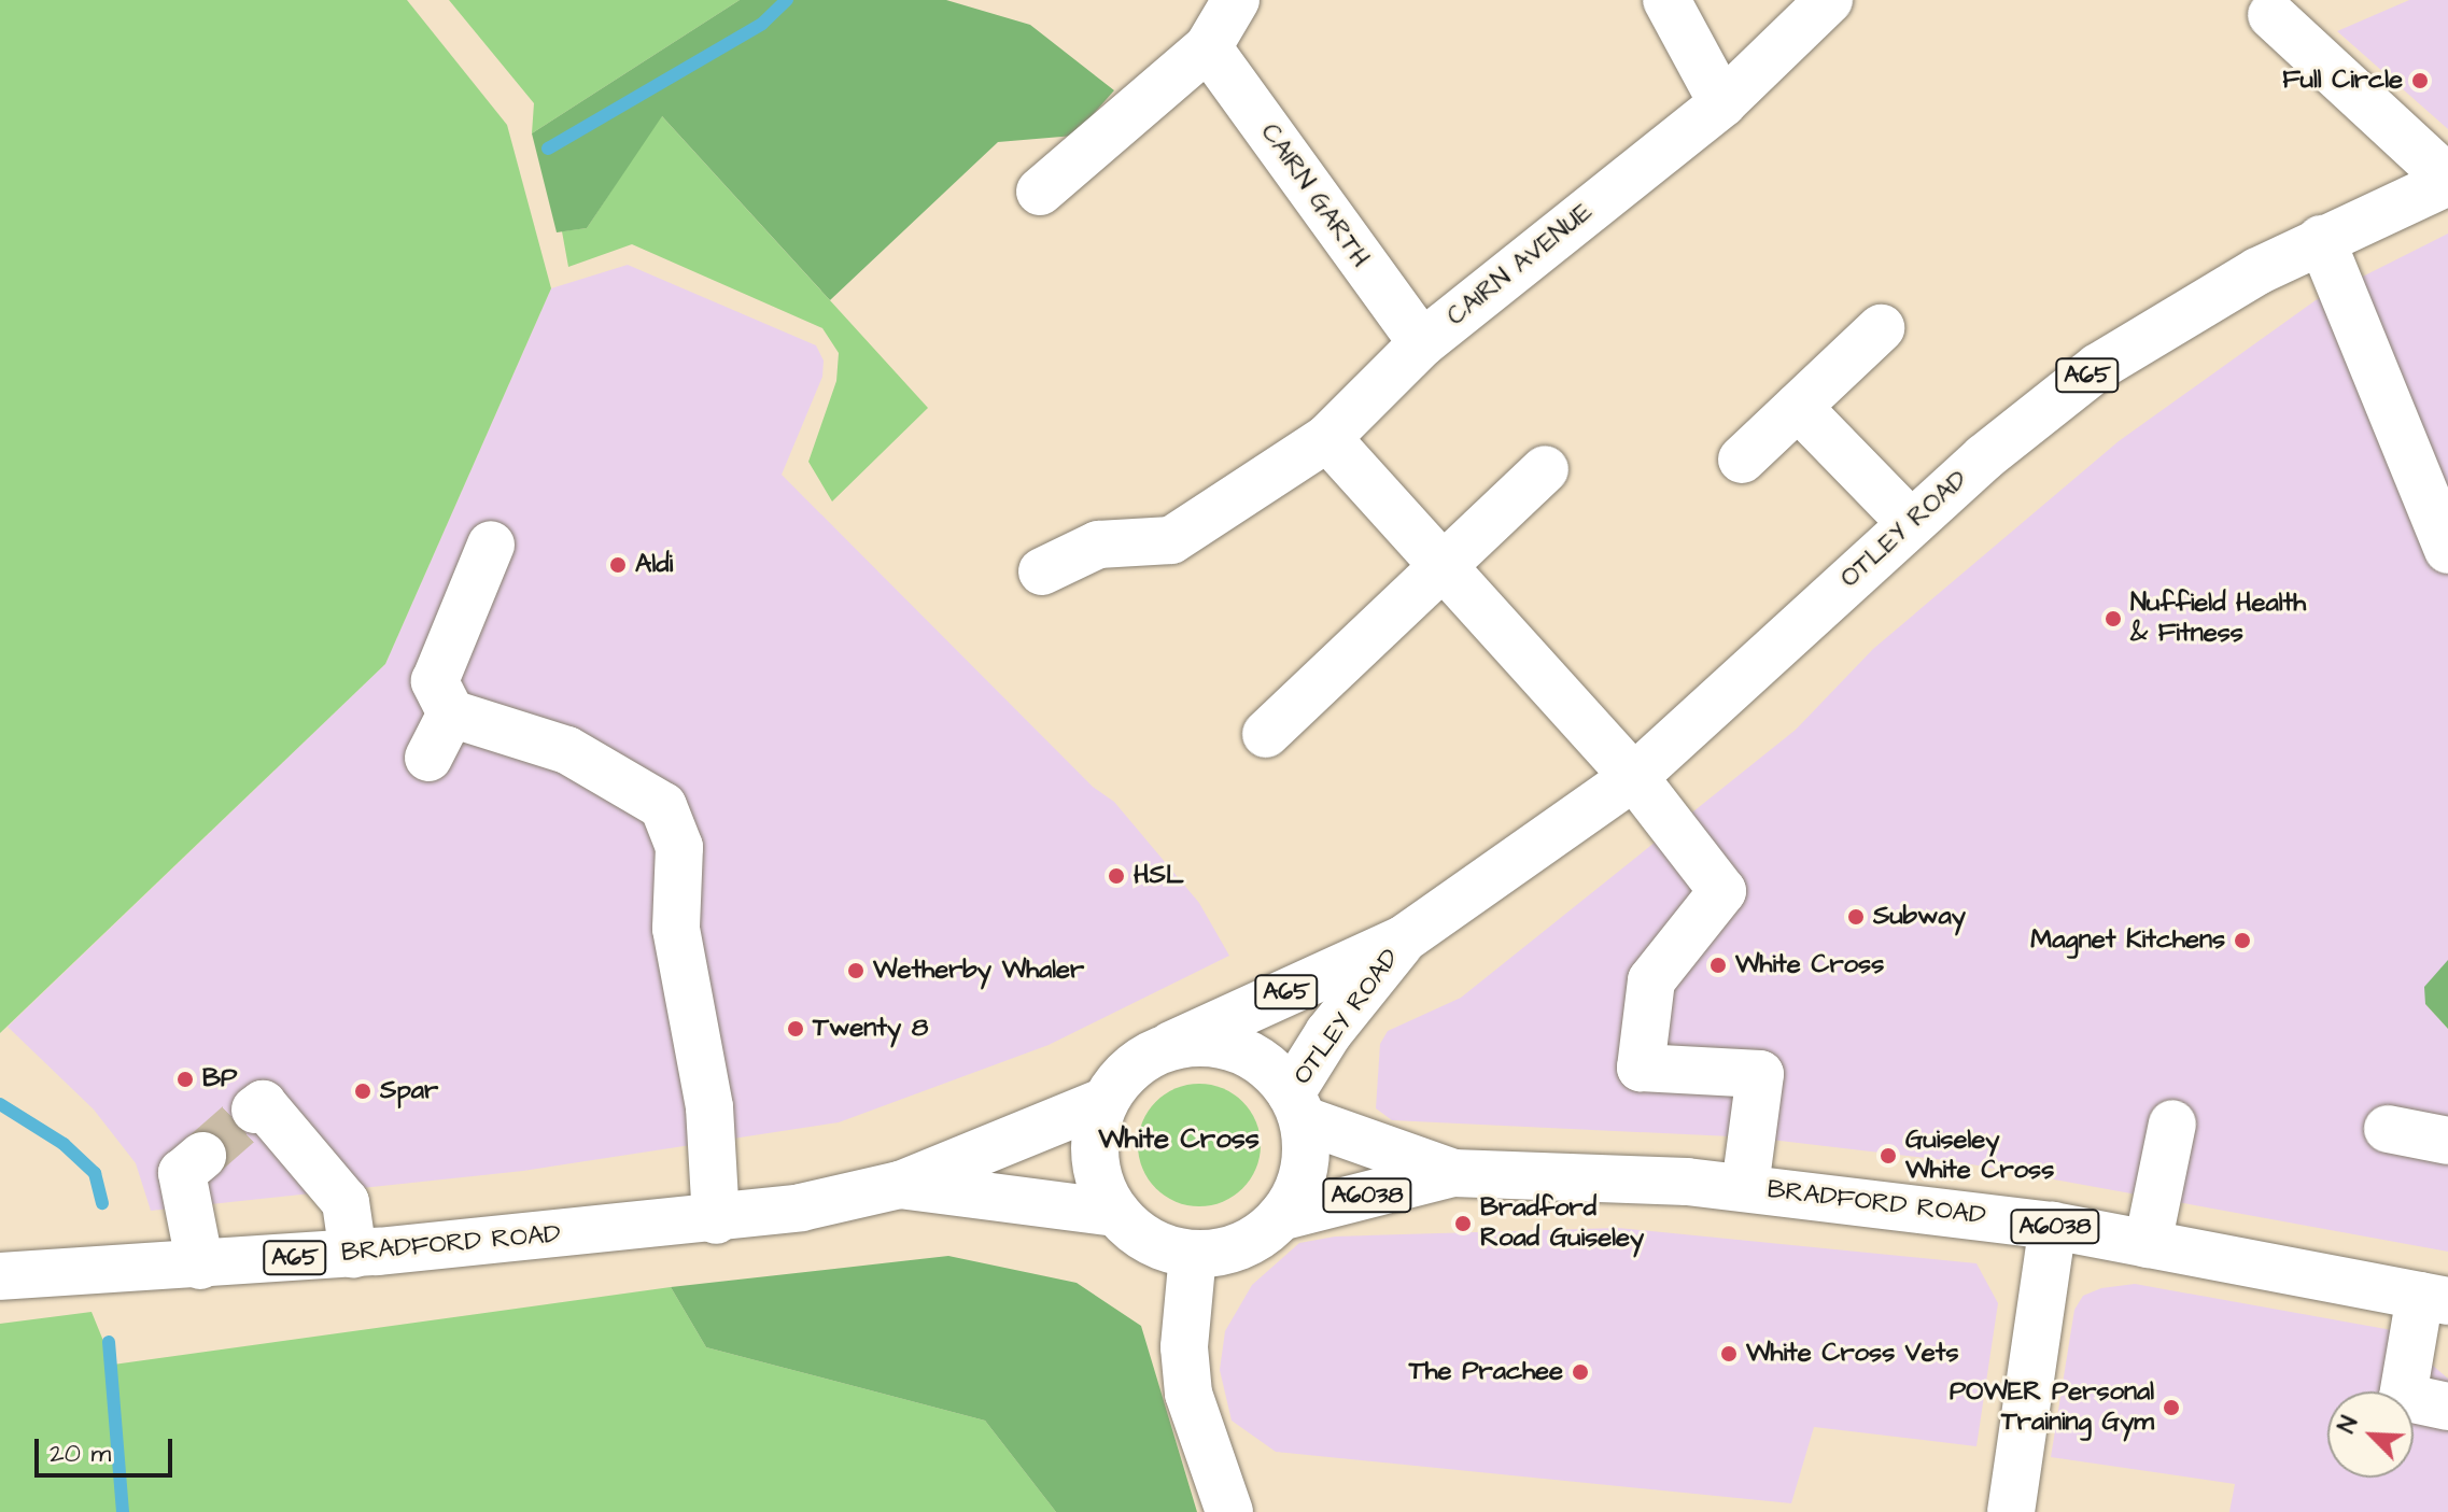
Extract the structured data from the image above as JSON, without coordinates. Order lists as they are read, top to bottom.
{
  "streets": {
    "main road": [
      "CAIRN GARTH",
      "CAIRN AVENUE",
      "A65",
      "OTLEY ROAD",
      "A6038",
      "BRADFORD ROAD"
    ]
  },
  "crossings": [
    ["CAIRN GARTH", "CAIRN AVENUE"],
    ["A65", "OTLEY ROAD"],
    ["A65", "BRADFORD ROAD"],
    ["OTLEY ROAD", "BRADFORD ROAD"]
  ],
  "districts": ["White Cross"],
  "places": [
    "Full Circle",
    "Aldi",
    "Nuffield Health & Fitness",
    "HSL",
    "Subway",
    "Magnet Kitchens",
    "White Cross",
    "Wetherby Whaler",
    "Twenty 8",
    "BP",
    "Spar",
    "Guiseley White Cross",
    "Bradford Road Guiseley",
    "White Cross Vets",
    "The Prachee",
    "POWER Personal Training Gym"
  ],
  "scale_bar": "20 m",
  "north": "top left"
}
